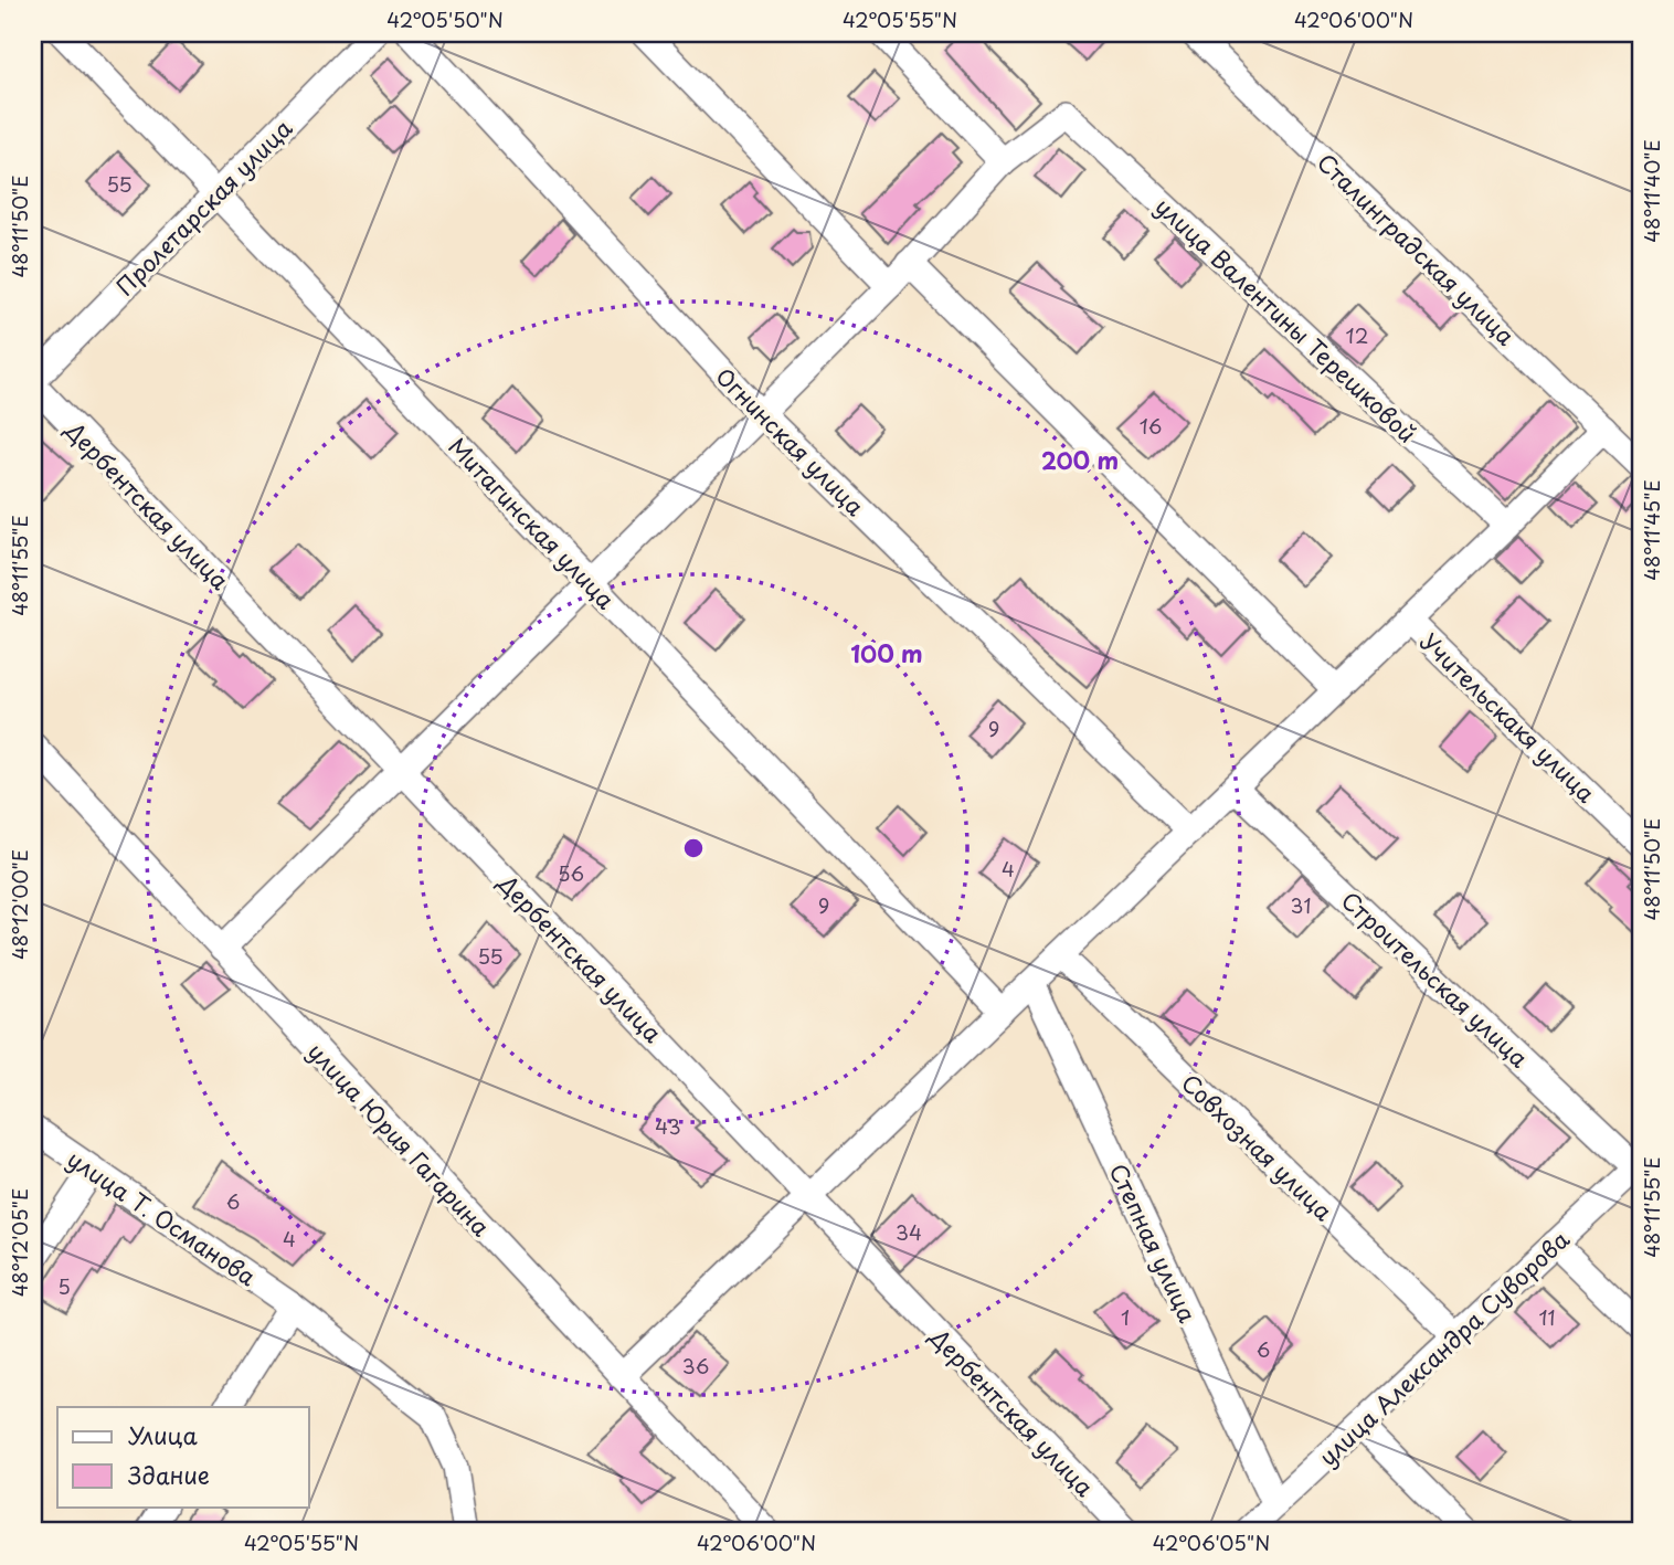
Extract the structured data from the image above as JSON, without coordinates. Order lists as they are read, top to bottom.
{
  "streets": {
    "street": [
      "Пролетарская улица",
      "Сталинградская улица",
      "улица Валентины Терешковой",
      "Огнинская улица",
      "Дербентская улица",
      "Митагинская улица",
      "Учительскакя улица",
      "Строительская улица",
      "улица Юрия Гагарина",
      "Совхозная улица",
      "улица Т. Османова",
      "Степная улица",
      "улица Александра Суворова"
    ]
  },
  "crossings": [
    ["Пролетарская улица", "Дербентская улица"],
    ["Пролетарская улица", "Митагинская улица"],
    ["Строительская улица", "улица Александра Суворова"],
    ["Совхозная улица", "улица Александра Суворова"],
    ["Степная улица", "улица Александра Суворова"]
  ],
  "house_numbers": [
    "55",
    "12",
    "16",
    "9",
    "4",
    "56",
    "9",
    "31",
    "55",
    "43",
    "6",
    "34",
    "4",
    "5",
    "1",
    "11",
    "6",
    "36"
  ],
  "legend": ["Улица", "Здание"],
  "coordinates": [
    "42°05'50\"N",
    "42°05'55\"N",
    "42°06'00\"N",
    "48°11'40\"E",
    "48°11'50\"E",
    "48°11'45\"E",
    "48°11'55\"E",
    "48°12'00\"E",
    "48°12'05\"E",
    "42°06'05\"N"
  ],
  "rings": ["200 m", "100 m"]
}
